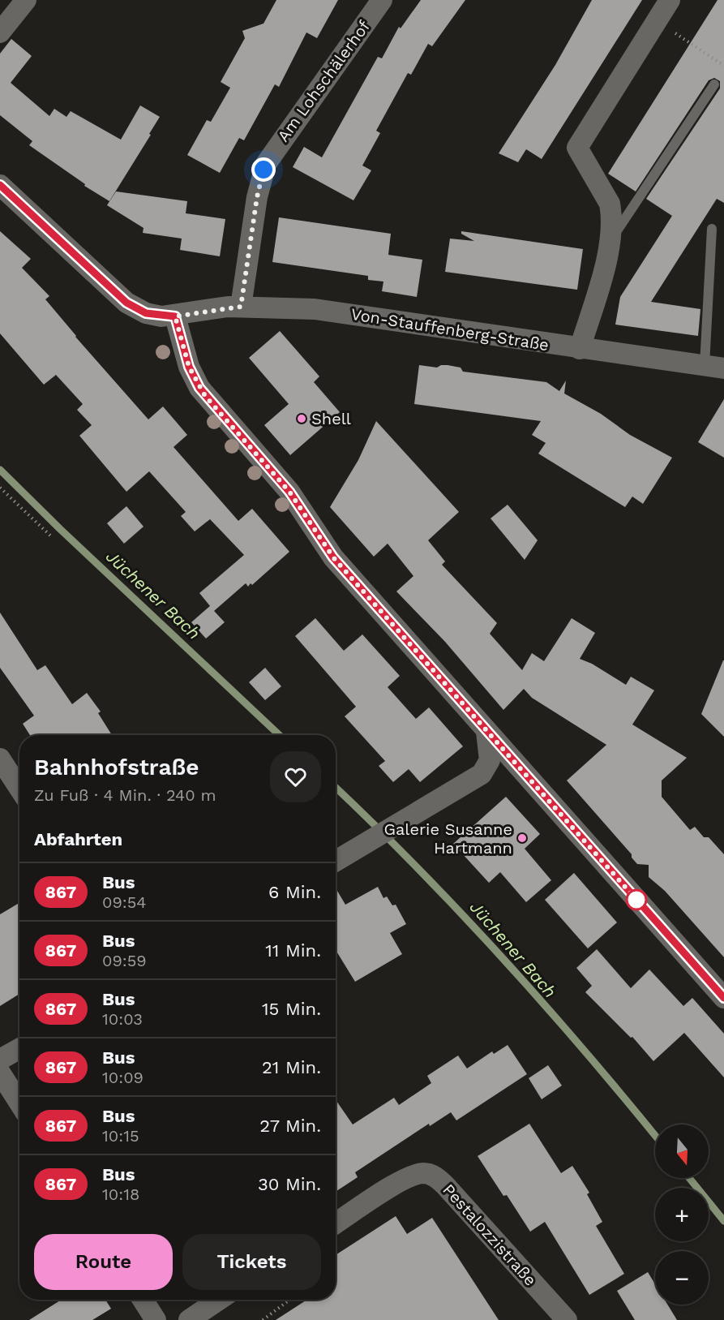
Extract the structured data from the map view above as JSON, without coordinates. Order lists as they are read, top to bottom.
{
  "streets": {
    "street": ["Am Lohschälerhof", "Von-Stauffenberg-Straße", "Pestalozzistraße"]
  },
  "crossings": [
    ["Am Lohschälerhof", "Von-Stauffenberg-Straße"]
  ],
  "water": ["Jüchener Bach"],
  "places": ["Shell", "Galerie Susanne Hartmann"],
  "lines": ["bus line 867"],
  "north": "bottom",
  "page": {
    "heading": [
      ["Bahnhofstraße", "Zu Fuß · 4 Min. · 240 m"],
      "Abfahrten"
    ],
    "list": [
      {
        "mark": "867",
        "name": "Bus",
        "note": "09:54",
        "value": "6 Min."
      },
      {
        "mark": "867",
        "name": "Bus",
        "note": "09:59",
        "value": "11 Min."
      },
      {
        "mark": "867",
        "name": "Bus",
        "note": "10:03",
        "value": "15 Min."
      },
      {
        "mark": "867",
        "name": "Bus",
        "note": "10:09",
        "value": "21 Min."
      },
      {
        "mark": "867",
        "name": "Bus",
        "note": "10:15",
        "value": "27 Min."
      },
      {
        "mark": "867",
        "name": "Bus",
        "note": "10:18",
        "value": "30 Min."
      }
    ],
    "map_buttons": ["+", "−"],
    "buttons": ["Route", "Tickets"]
  }
}
